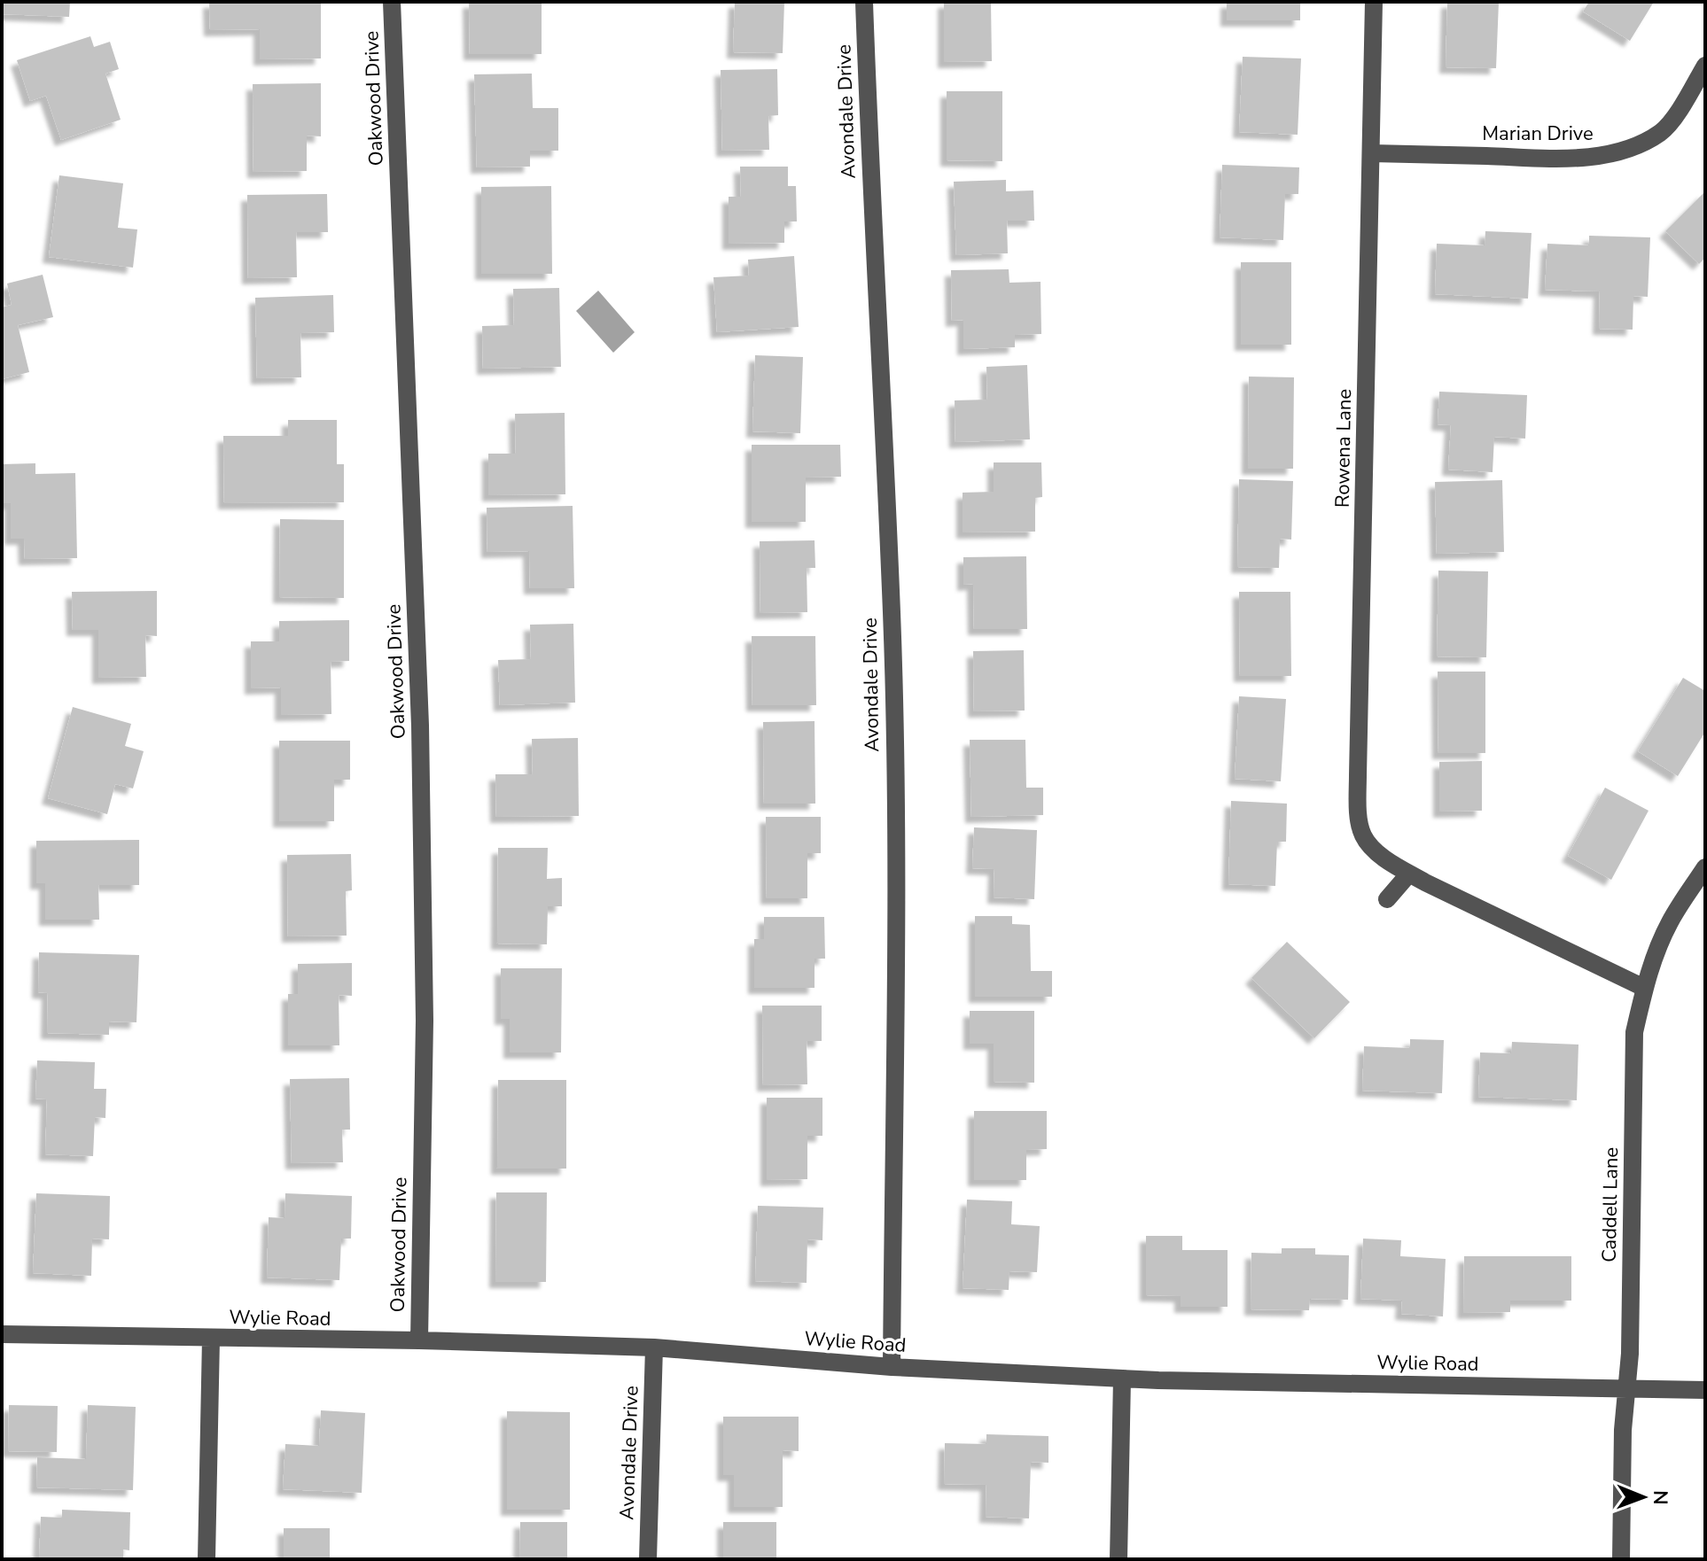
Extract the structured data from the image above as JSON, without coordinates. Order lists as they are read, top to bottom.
{
  "streets": {
    "street": [
      "Oakwood Drive",
      "Avondale Drive",
      "Marian Drive",
      "Rowena Lane",
      "Caddell Lane",
      "Wylie Road"
    ]
  },
  "crossings": [
    ["Oakwood Drive", "Wylie Road"],
    ["Avondale Drive", "Wylie Road"],
    ["Marian Drive", "Rowena Lane"],
    ["Rowena Lane", "Caddell Lane"],
    ["Caddell Lane", "Wylie Road"]
  ],
  "north": "right"
}
